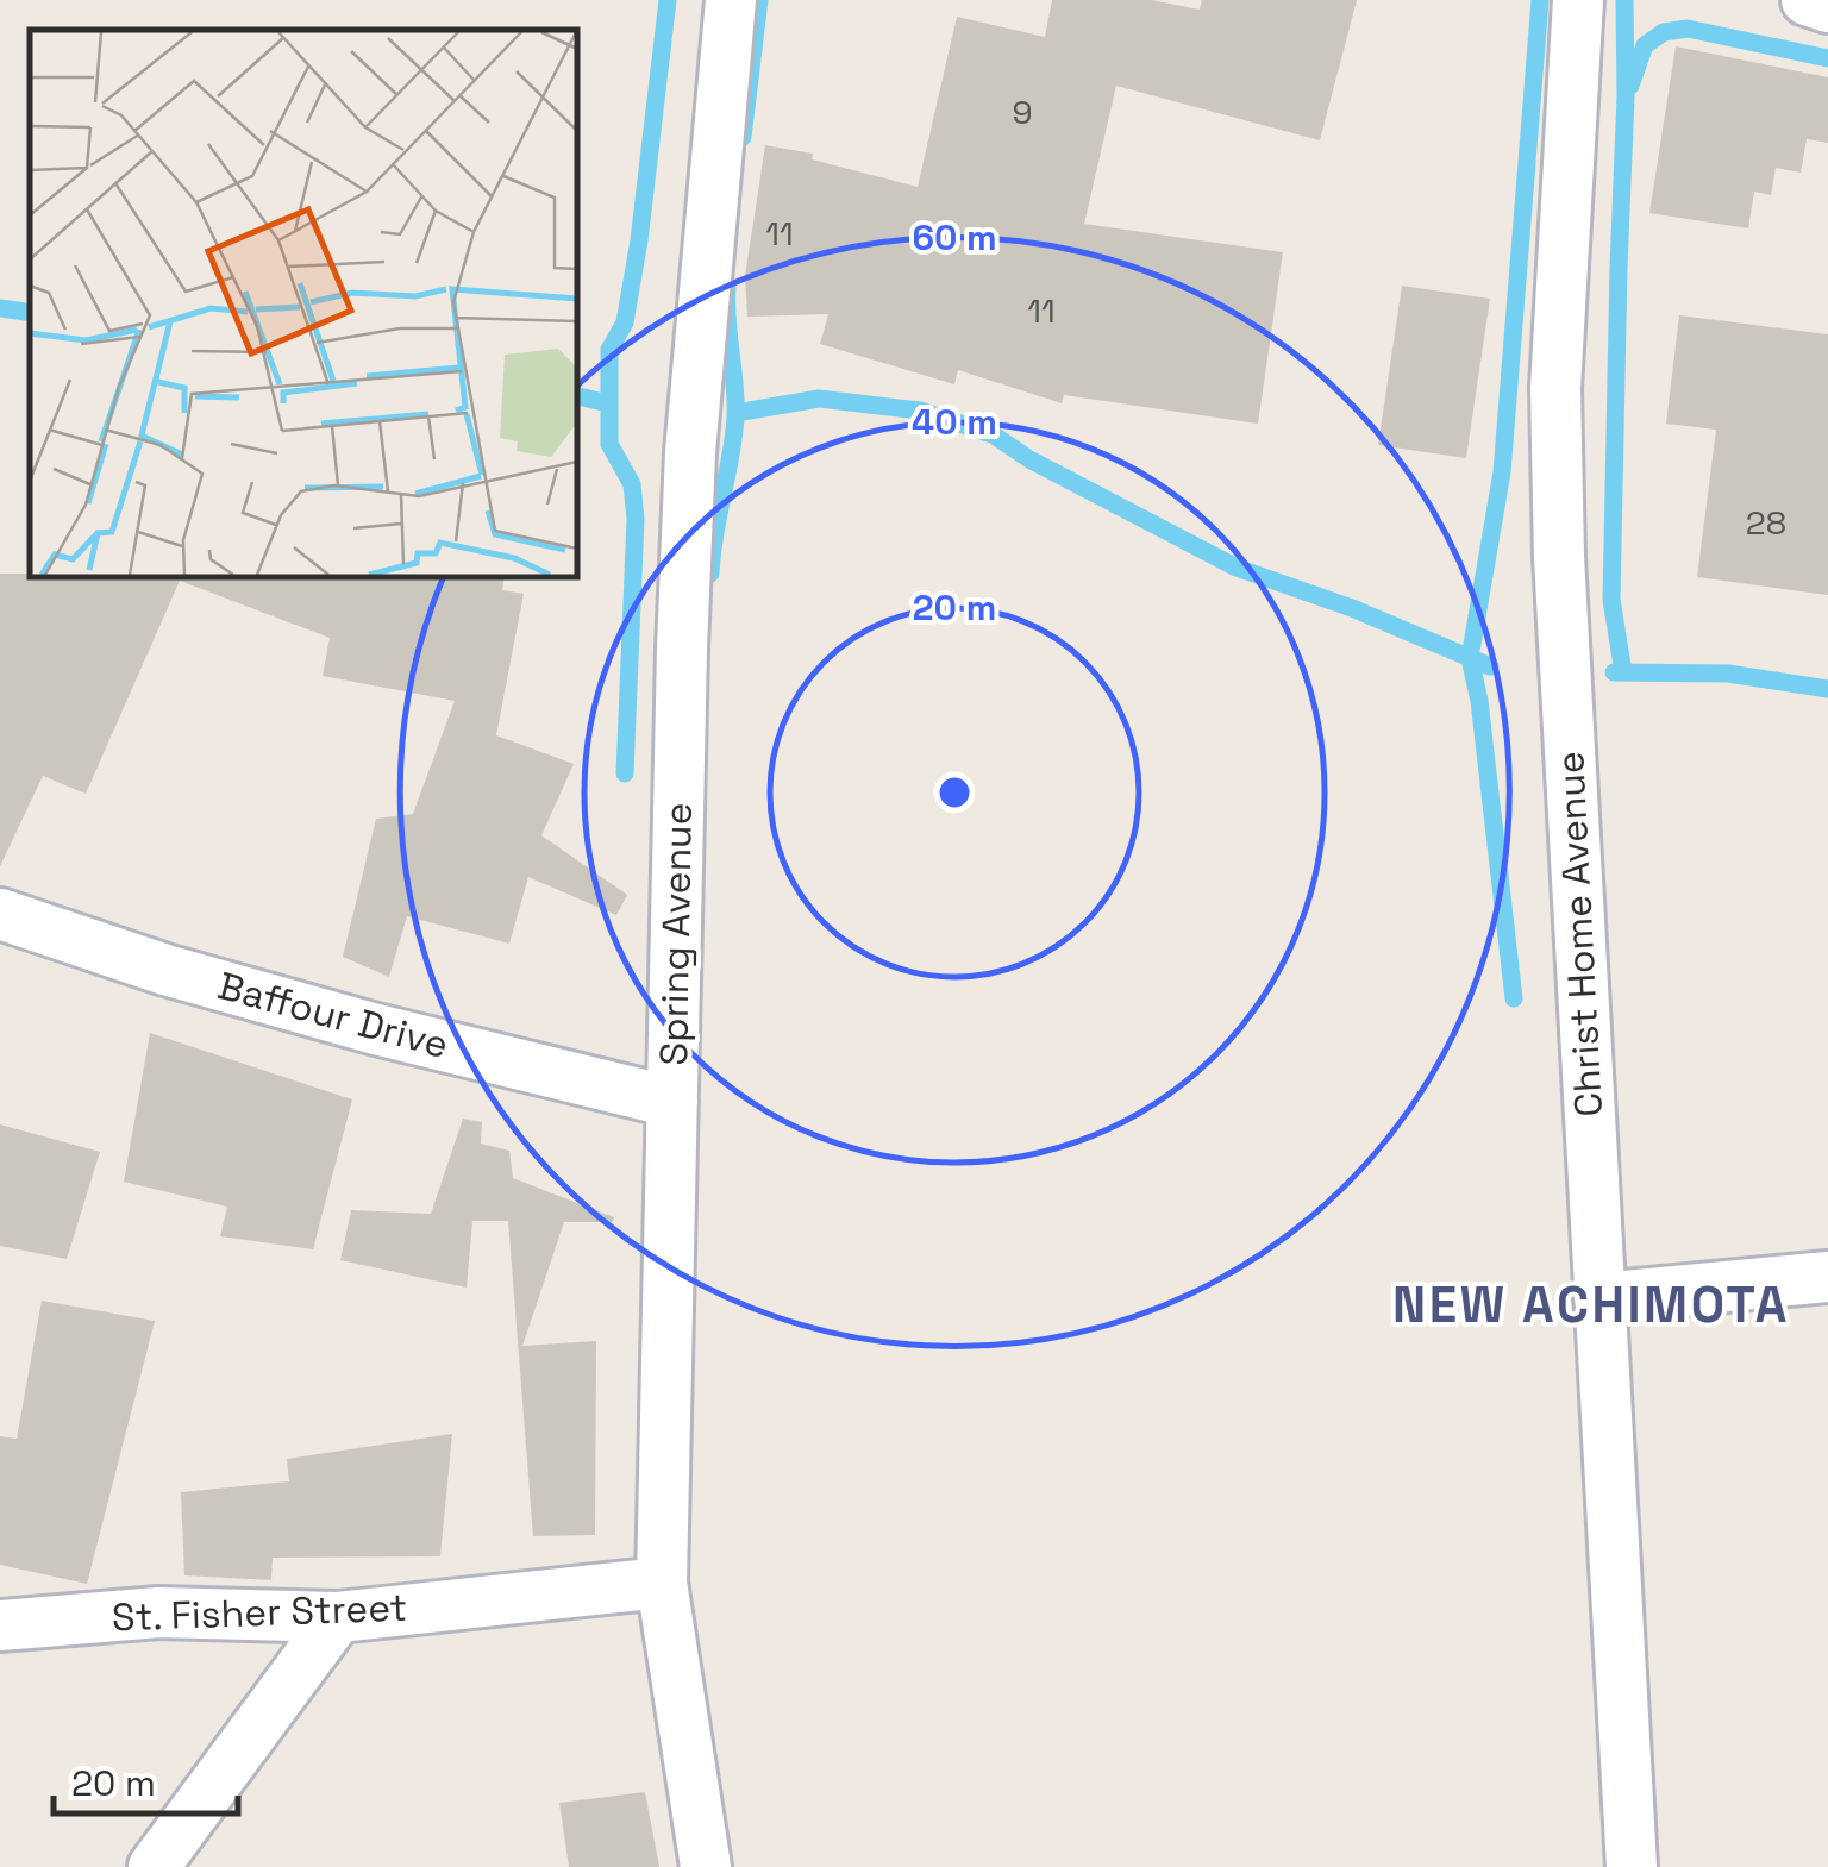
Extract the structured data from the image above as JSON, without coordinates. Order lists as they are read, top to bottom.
{
  "streets": {
    "street": [
      "Spring Avenue",
      "Christ Home Avenue",
      "Baffour Drive",
      "St. Fisher Street"
    ]
  },
  "crossings": [
    ["Spring Avenue", "Baffour Drive"],
    ["Spring Avenue", "St. Fisher Street"]
  ],
  "districts": ["NEW ACHIMOTA"],
  "house_numbers": [
    "9",
    "11",
    "11",
    "28"
  ],
  "scale_bar": "20 m",
  "rings": ["60 m", "40 m", "20 m"]
}
